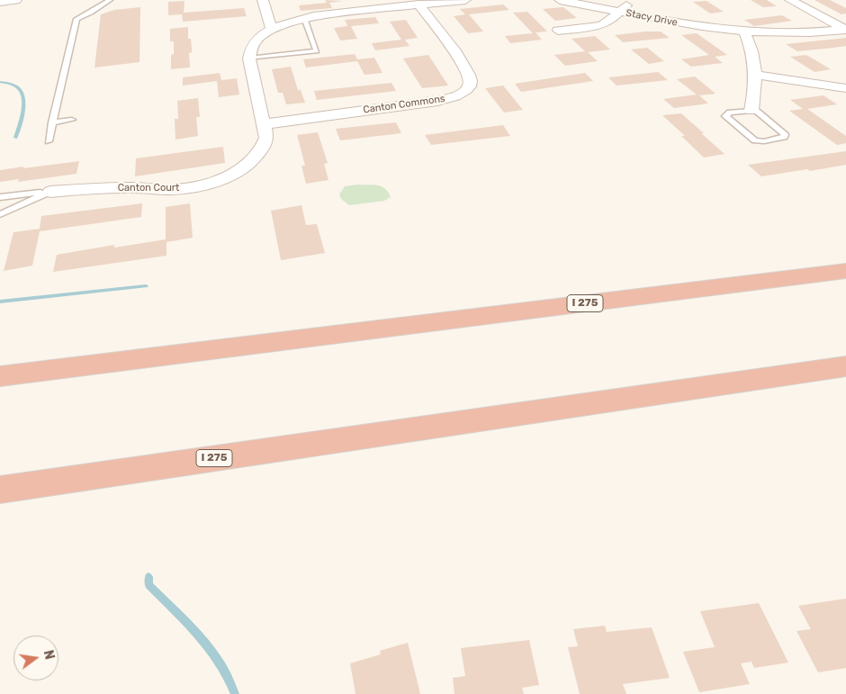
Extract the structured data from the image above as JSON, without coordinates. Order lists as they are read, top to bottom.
{
  "streets": {
    "highway": ["I 275"],
    "street": ["Stacy Drive", "Canton Commons", "Canton Court"]
  },
  "crossings": [
    ["Canton Commons", "Canton Court"]
  ],
  "north": "right"
}
